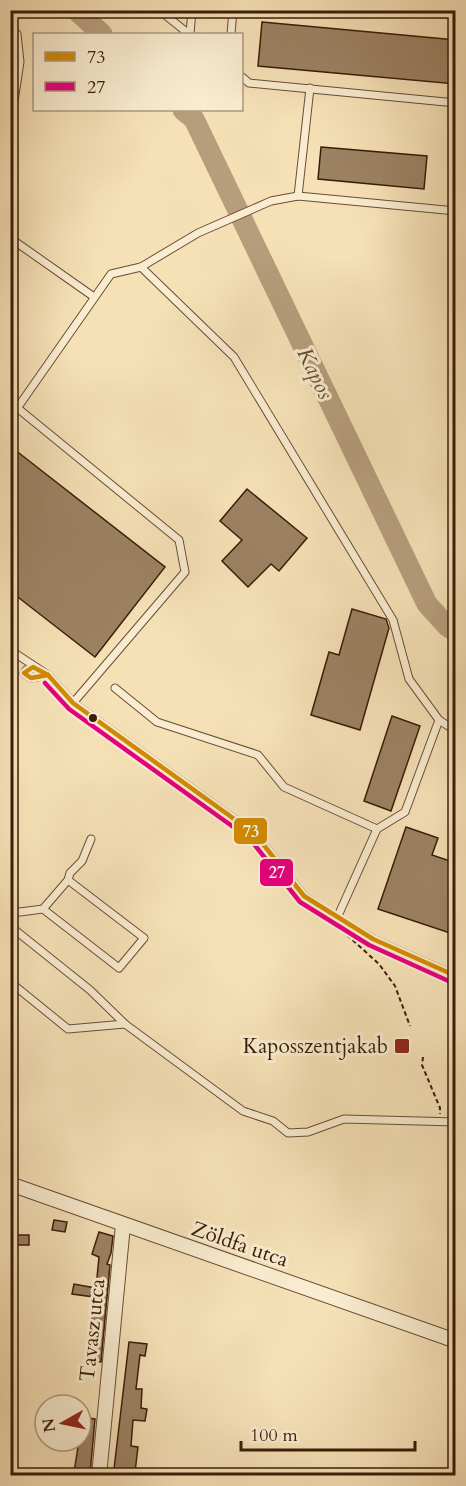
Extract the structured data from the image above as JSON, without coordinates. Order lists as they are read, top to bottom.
{
  "streets": {
    "street": ["Zöldfa utca", "Tavasz utca"]
  },
  "crossings": [
    ["Zöldfa utca", "Tavasz utca"]
  ],
  "water": ["Kapos"],
  "places": {
    "transit": ["Kaposszentjakab"]
  },
  "lines": ["transit line 73", "transit line 27"],
  "legend": ["73", "27"],
  "scale_bar": "100 m",
  "north": "left"
}
